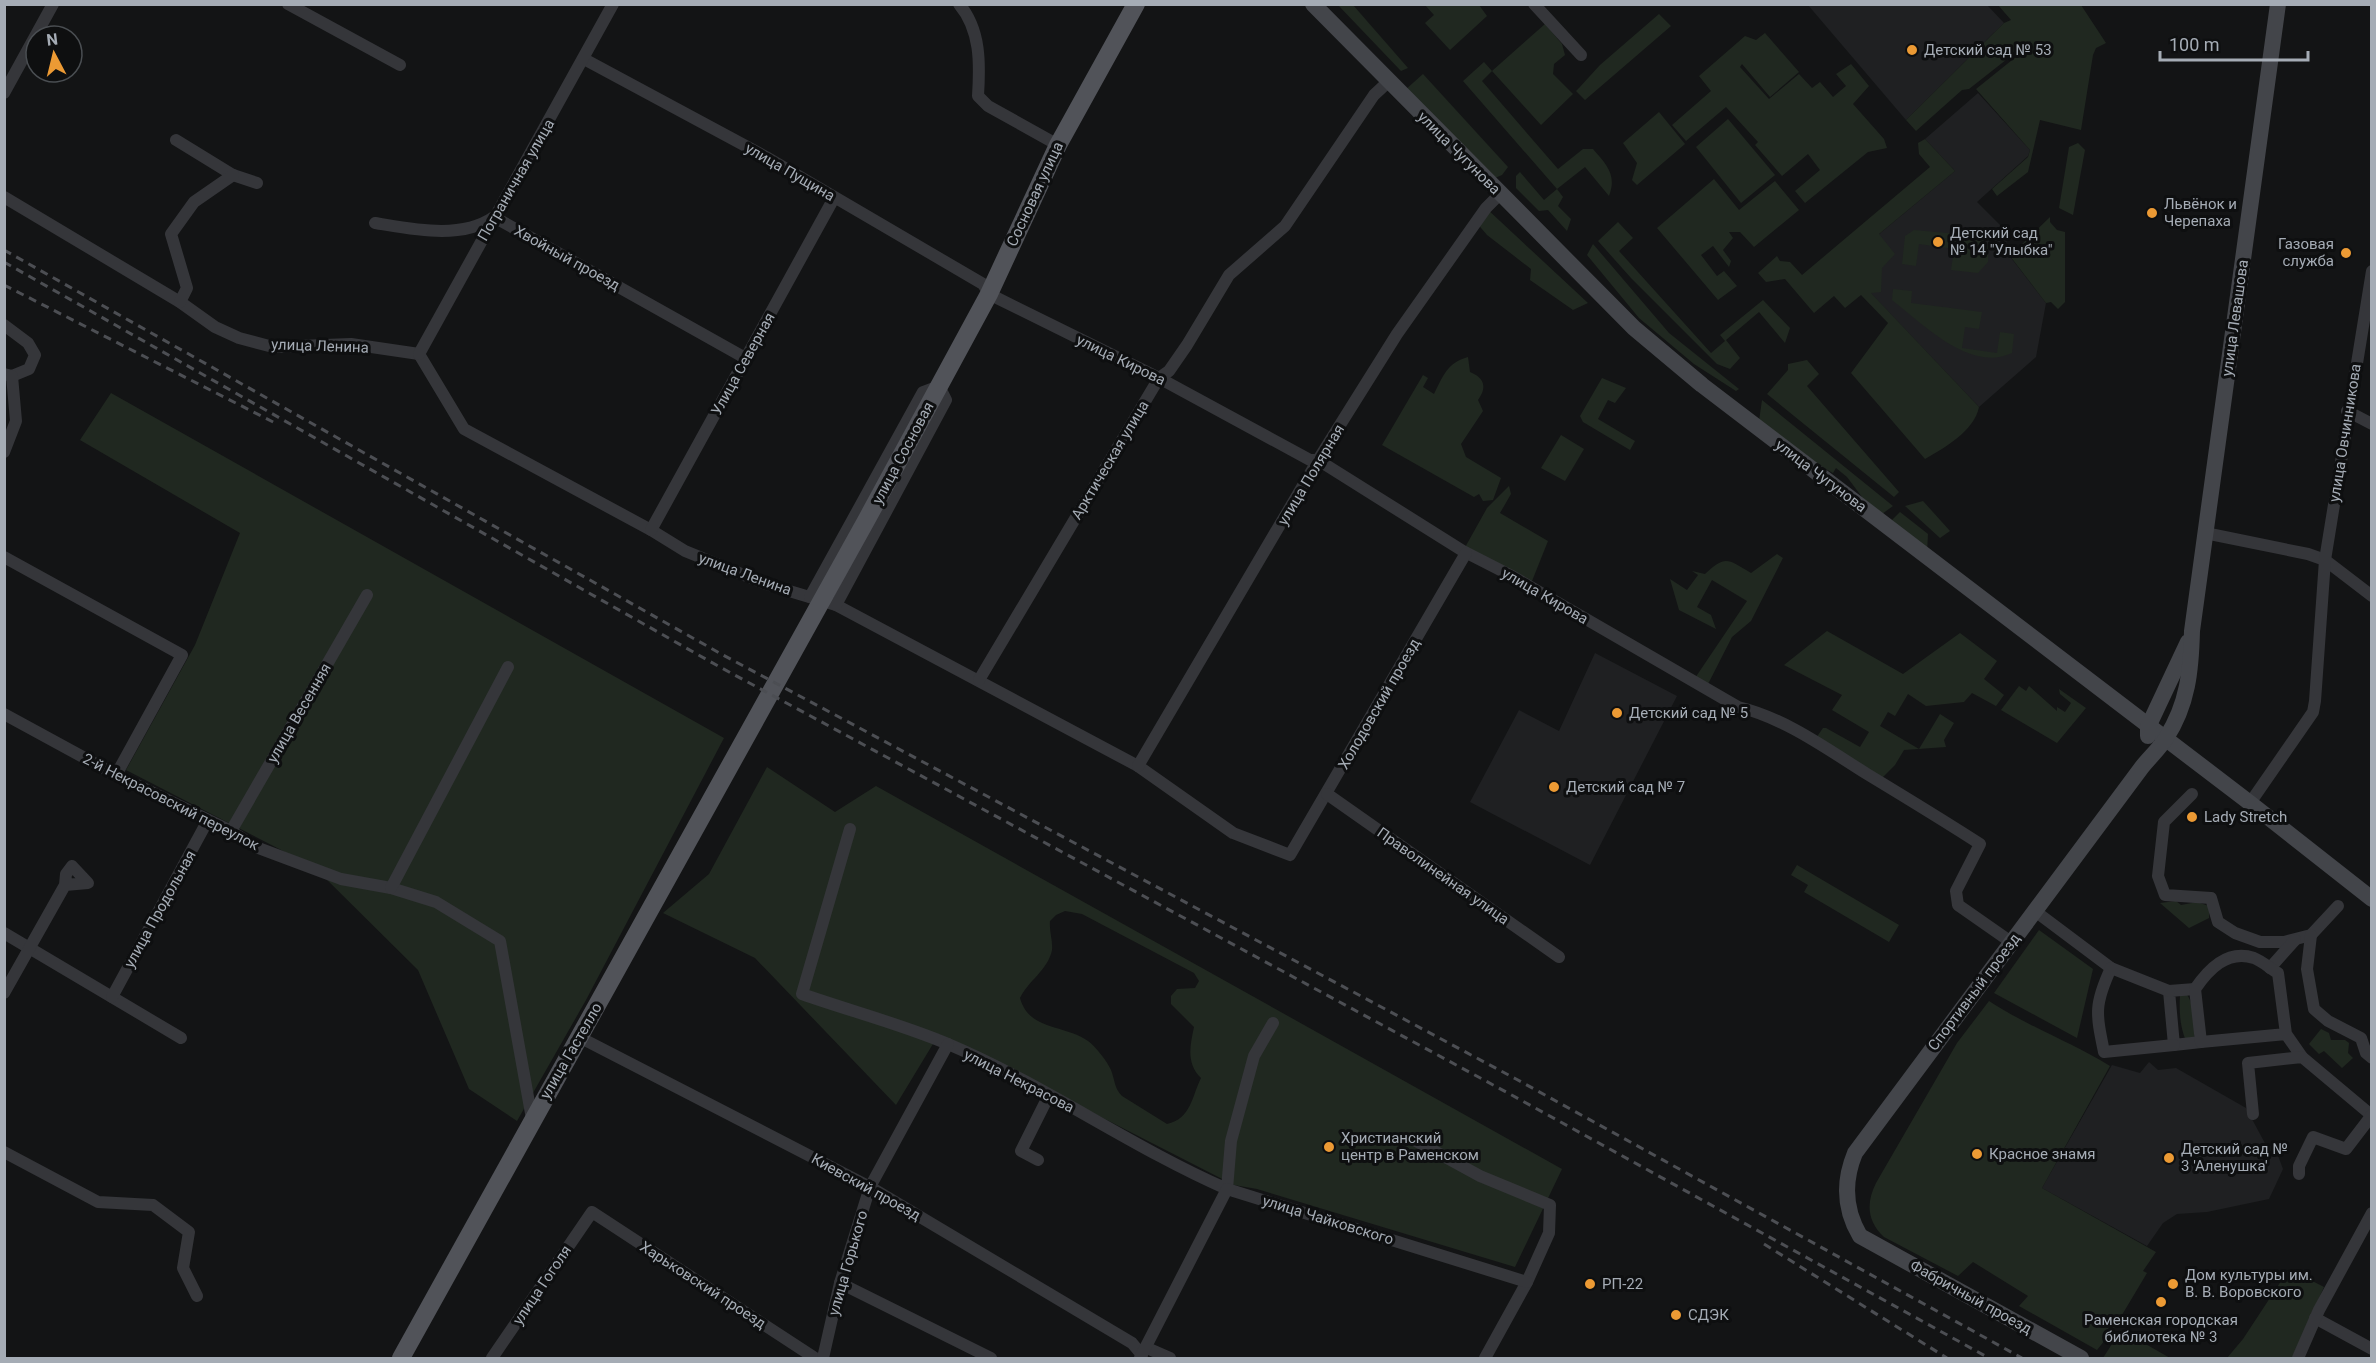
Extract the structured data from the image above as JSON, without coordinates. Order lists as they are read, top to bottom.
{
  "streets": {
    "main road": [
      "улица Чугунова",
      "Сосновая улица",
      "улица Левашова",
      "улица Сосновая",
      "Спортивный проезд",
      "улица Гастелло",
      "Фабричный проезд"
    ],
    "street": [
      "улица Пущина",
      "Пограничная улица",
      "Хвойный проезд",
      "улица Ленина",
      "улица Кирова",
      "Улица Северная",
      "улица Овчинникова",
      "Арктическая улица",
      "улица Полярная",
      "Холодовский проезд",
      "улица Весенняя",
      "2-й Некрасовский переулок",
      "Праволинейная улица",
      "улица Продольная",
      "улица Некрасова",
      "Киевский проезд",
      "улица Чайковского",
      "улица Горького",
      "улица Гоголя",
      "Харьковский проезд"
    ]
  },
  "crossings": [
    ["улица Чугунова", "улица Левашова"],
    ["улица Чугунова", "улица Овчинникова"],
    ["улица Чугунова", "Арктическая улица"],
    ["улица Чугунова", "улица Полярная"],
    ["улица Чугунова", "Спортивный проезд"],
    ["улица Пущина", "Пограничная улица"],
    ["улица Пущина", "Сосновая улица"],
    ["улица Пущина", "улица Кирова"],
    ["улица Пущина", "Улица Северная"],
    ["Пограничная улица", "Хвойный проезд"],
    ["Пограничная улица", "улица Ленина"],
    ["Сосновая улица", "улица Кирова"],
    ["Сосновая улица", "улица Сосновая"],
    ["Хвойный проезд", "Улица Северная"],
    ["улица Левашова", "Спортивный проезд"],
    ["улица Ленина", "Улица Северная"],
    ["улица Ленина", "Арктическая улица"],
    ["улица Ленина", "улица Полярная"],
    ["улица Ленина", "Холодовский проезд"],
    ["улица Кирова", "Арктическая улица"],
    ["улица Кирова", "улица Полярная"],
    ["улица Кирова", "Холодовский проезд"],
    ["улица Кирова", "Спортивный проезд"],
    ["улица Сосновая", "улица Гастелло"],
    ["Холодовский проезд", "Праволинейная улица"],
    ["улица Весенняя", "2-й Некрасовский переулок"],
    ["2-й Некрасовский переулок", "улица Продольная"],
    ["Спортивный проезд", "Фабричный проезд"],
    ["улица Гастелло", "Киевский проезд"],
    ["улица Некрасова", "улица Чайковского"],
    ["улица Некрасова", "улица Горького"],
    ["Киевский проезд", "улица Горького"],
    ["улица Гоголя", "Харьковский проезд"]
  ],
  "places": [
    "Детский сад № 53",
    "Львёнок и Черепаха",
    "Детский сад № 14 \"Улыбка\"",
    "Газовая служба",
    "Детский сад № 5",
    "Детский сад № 7",
    "Lady Stretch",
    "Христианский центр в Раменском",
    "Красное знамя",
    "Детский сад № 3 'Аленушка'",
    "РП-22",
    "Дом культуры им. В. В. Воровского",
    "Раменская городская библиотека № 3",
    "СДЭК"
  ],
  "scale_bar": "100 m",
  "north": "top"
}
